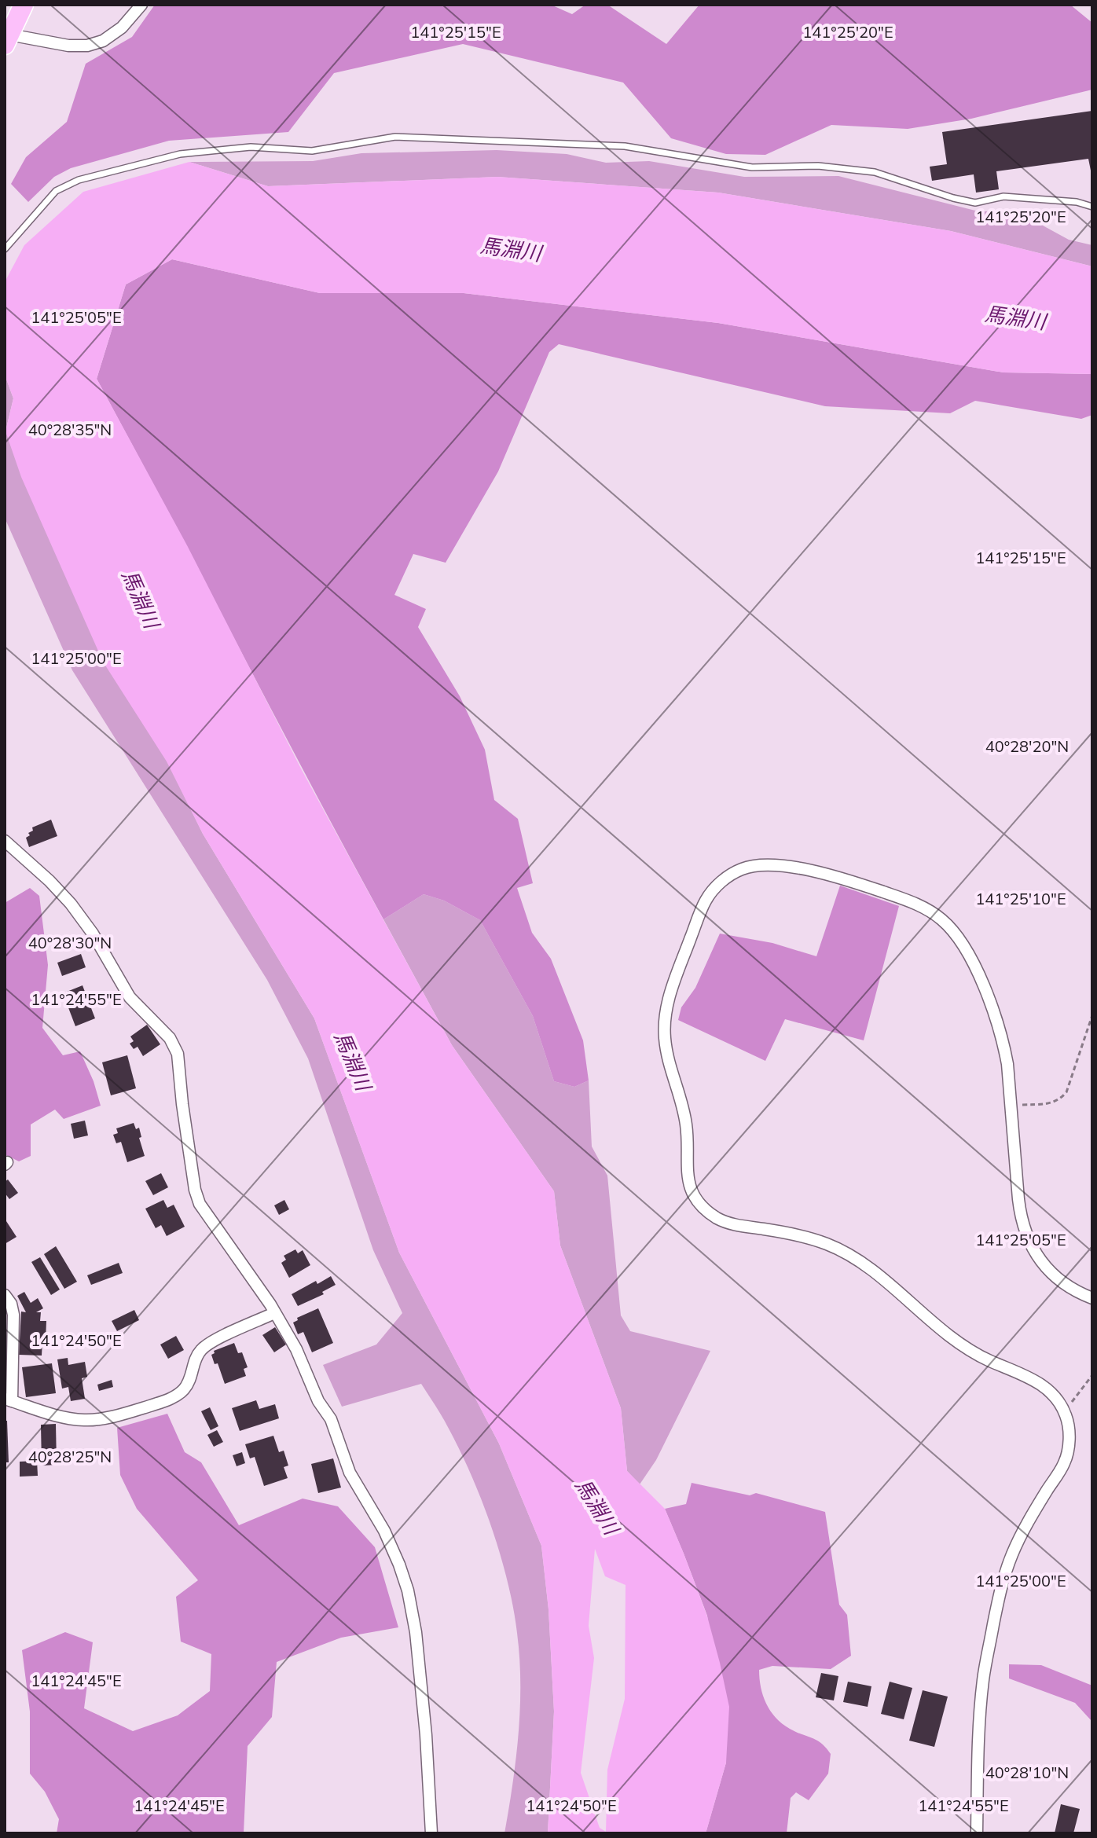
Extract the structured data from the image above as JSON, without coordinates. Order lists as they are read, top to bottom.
{
  "water": ["馬淵川"],
  "coordinates": [
    "141°25'15\"E",
    "141°25'20\"E",
    "141°25'05\"E",
    "40°28'35\"N",
    "141°25'00\"E",
    "40°28'20\"N",
    "141°25'10\"E",
    "40°28'30\"N",
    "141°24'55\"E",
    "141°24'50\"E",
    "40°28'25\"N",
    "141°24'45\"E",
    "40°28'10\"N"
  ]
}
